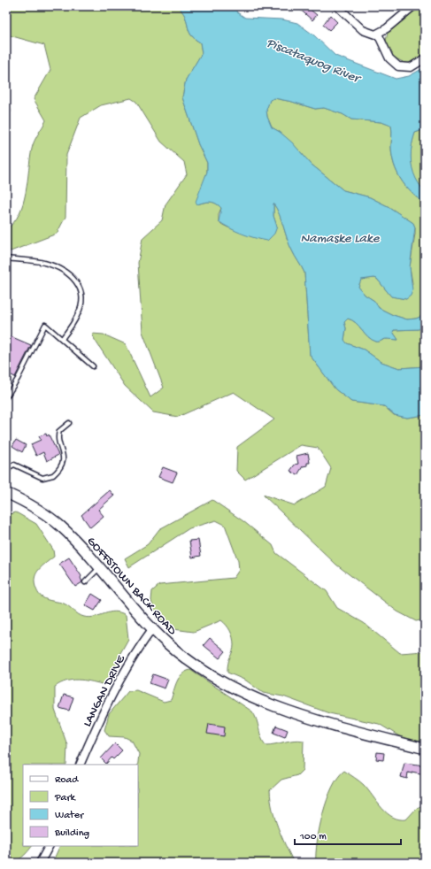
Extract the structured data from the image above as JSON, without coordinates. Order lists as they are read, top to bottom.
{
  "streets": {
    "main road": ["GOFFSTOWN BACK ROAD"],
    "street": ["LANGAN DRIVE"]
  },
  "crossings": [
    ["GOFFSTOWN BACK ROAD", "LANGAN DRIVE"]
  ],
  "water": ["Piscataquog River", "Namaske Lake"],
  "legend": [
    "Road",
    "Park",
    "Water",
    "Building"
  ],
  "scale_bar": "100 m"
}
